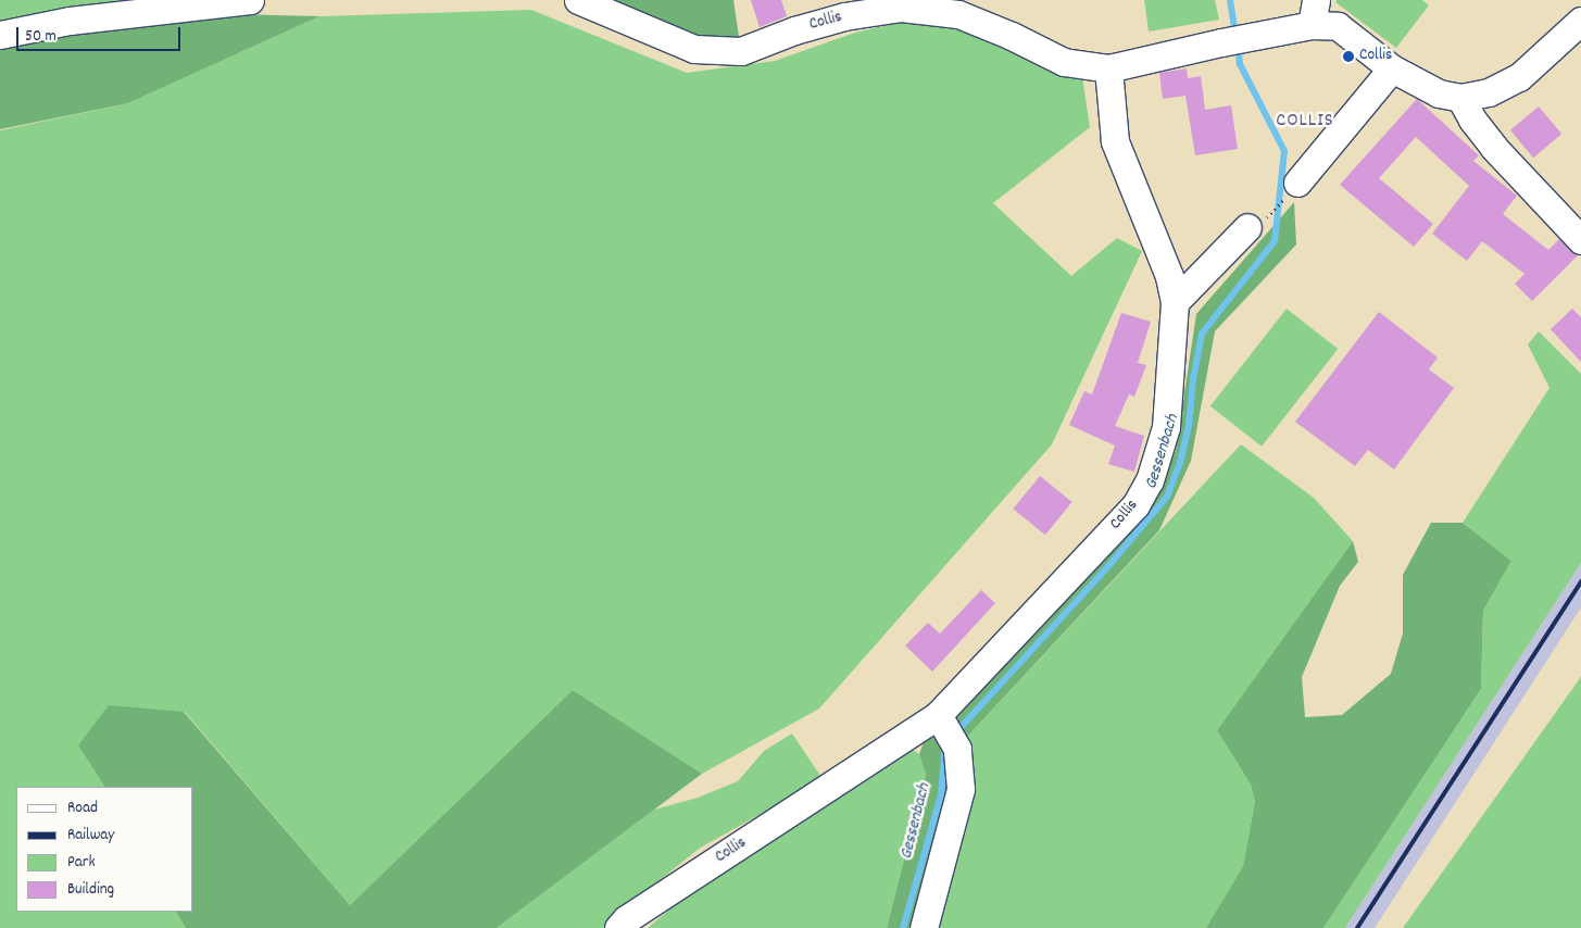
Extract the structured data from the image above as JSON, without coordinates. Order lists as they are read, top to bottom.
{
  "streets": {
    "street": ["Collis"]
  },
  "districts": ["COLLIS"],
  "water": ["Gessenbach"],
  "places": ["Collis"],
  "legend": [
    "Road",
    "Railway",
    "Park",
    "Building"
  ],
  "scale_bar": "50 m"
}
